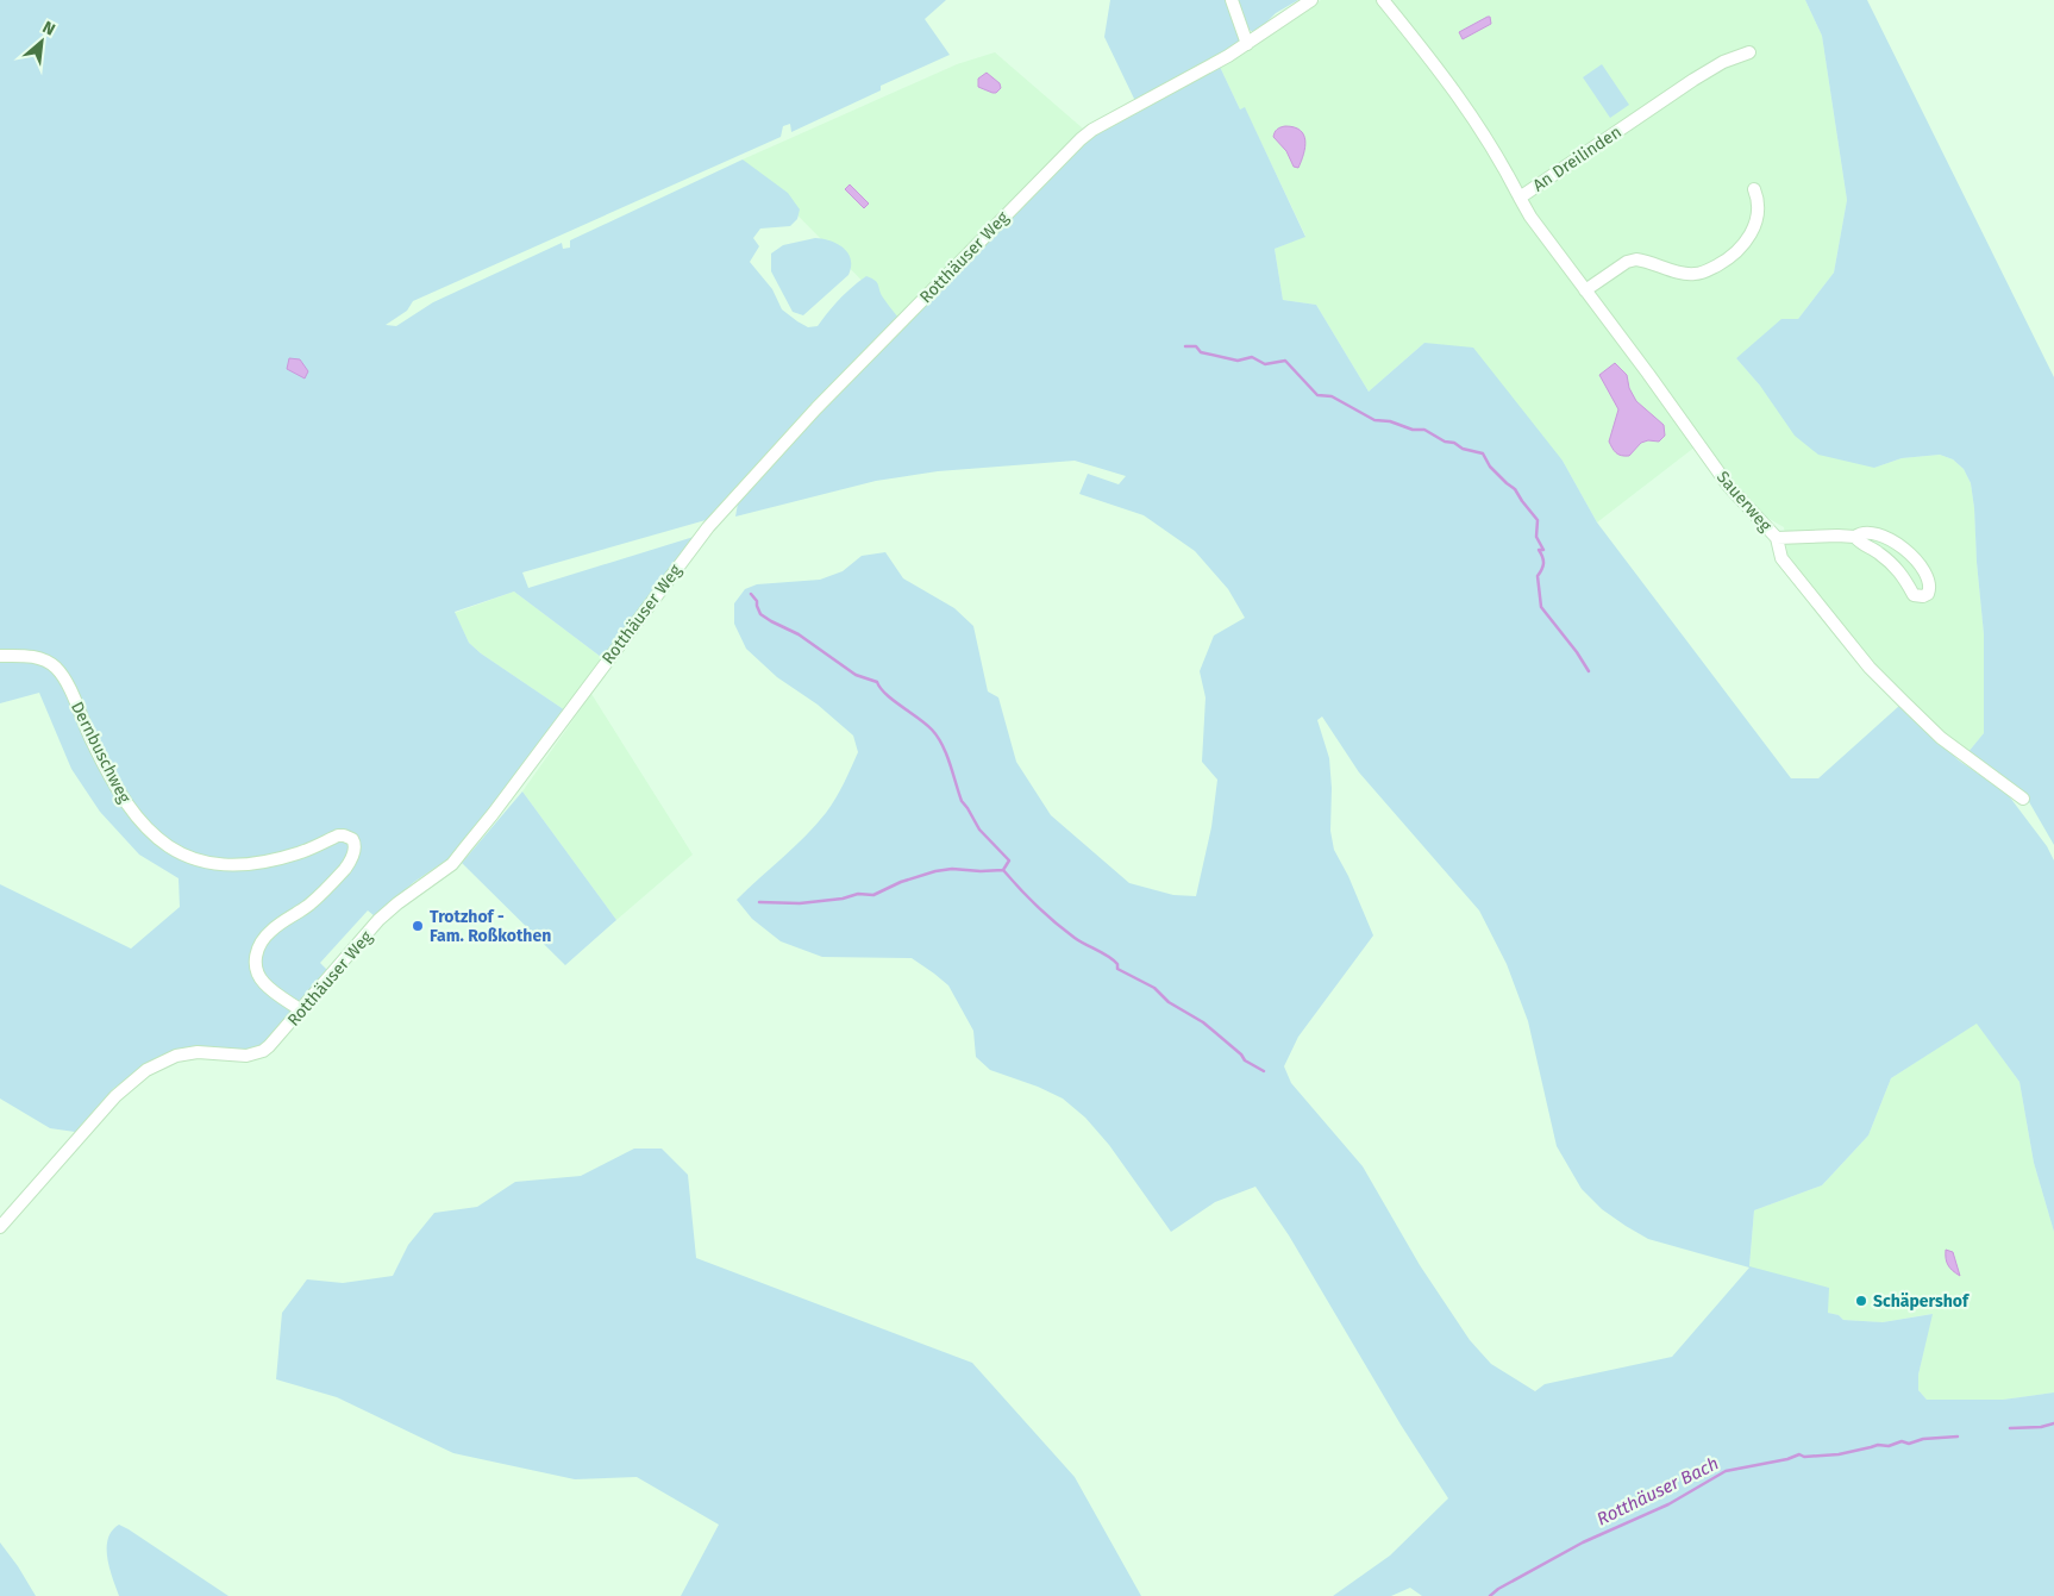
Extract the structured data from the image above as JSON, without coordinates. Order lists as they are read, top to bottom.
{
  "streets": {
    "street": [
      "An Dreilinden",
      "Rotthäuser Weg",
      "Sauerweg",
      "Dernbuschweg"
    ]
  },
  "crossings": [
    ["An Dreilinden", "Sauerweg"],
    ["Rotthäuser Weg", "Dernbuschweg"]
  ],
  "water": ["Rotthäuser Bach"],
  "places": ["Trotzhof - Fam. Roßkothen", "Schäpershof"],
  "north": "top right"
}
